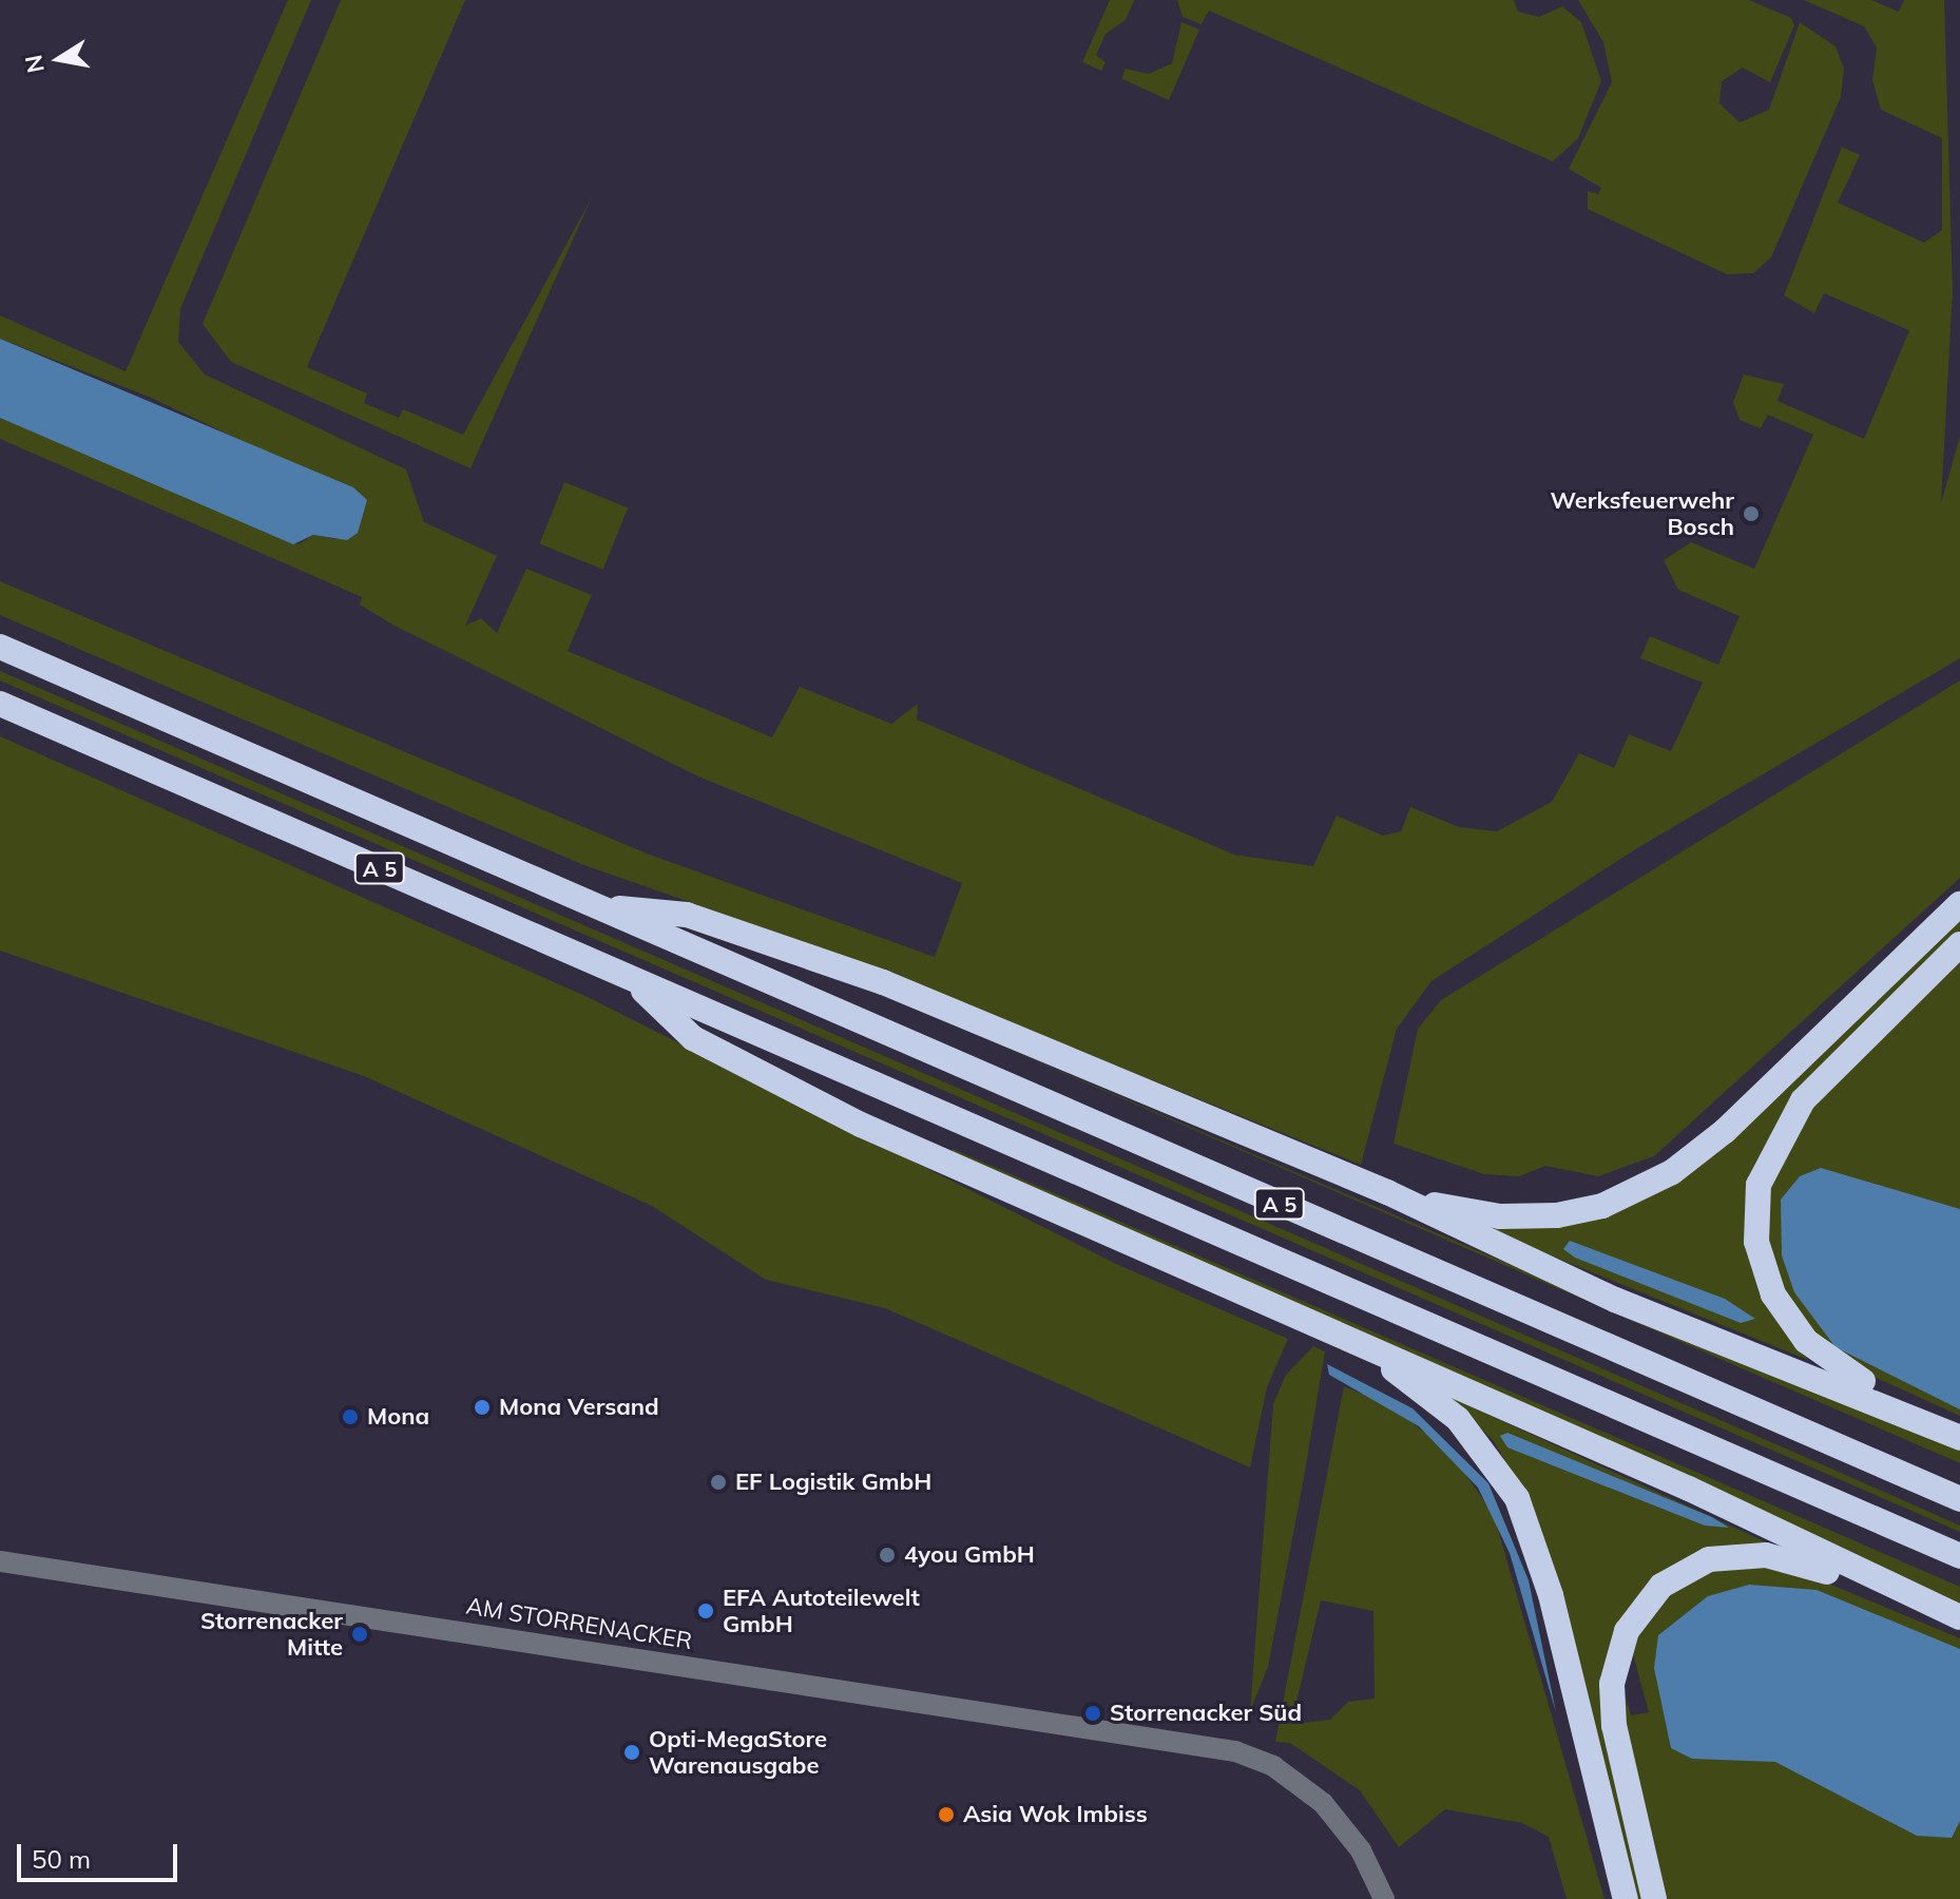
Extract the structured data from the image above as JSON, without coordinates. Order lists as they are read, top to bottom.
{
  "streets": {
    "highway": ["A 5"],
    "street": ["AM STORRENACKER"]
  },
  "places": [
    "Werksfeuerwehr Bosch",
    "Mona Versand",
    "Mona",
    "EF Logistik GmbH",
    "4you GmbH",
    "EFA Autoteilewelt GmbH",
    "Storrenacker Mitte",
    "Storrenacker Süd",
    "Opti-MegaStore Warenausgabe",
    "Asia Wok Imbiss"
  ],
  "scale_bar": "50 m",
  "north": "left"
}
